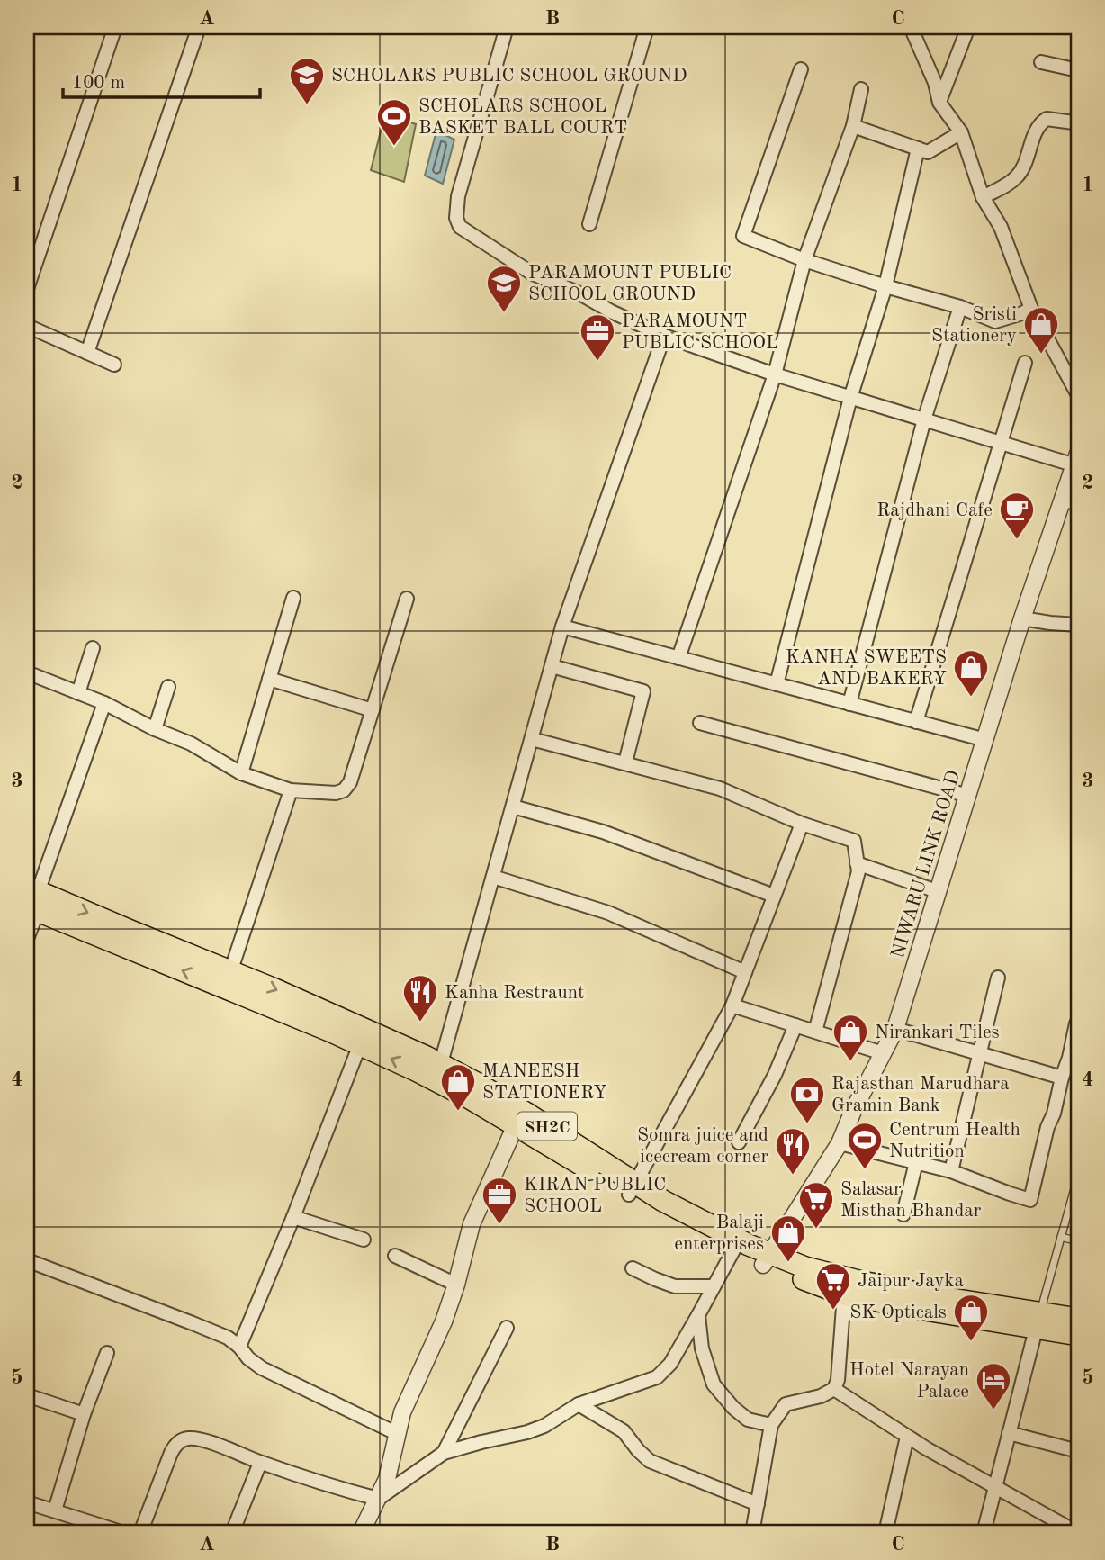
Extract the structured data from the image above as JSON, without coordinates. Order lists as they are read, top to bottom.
{
  "streets": {
    "main road": ["SH2C"],
    "street": ["NIWARU LINK ROAD"]
  },
  "crossings": [
    ["NIWARU LINK ROAD", "SH2C"]
  ],
  "places": {
    "school or university": ["SCHOLARS PUBLIC SCHOOL GROUND", "PARAMOUNT PUBLIC SCHOOL GROUND"],
    "sports": ["SCHOLARS SCHOOL BASKET BALL COURT", "Centrum Health Nutrition"],
    "shop": [
      "Sristi Stationery",
      "KANHA SWEETS AND BAKERY",
      "Nirankari Tiles",
      "MANEESH STATIONERY",
      "Balaji enterprises",
      "SK Opticals"
    ],
    "office": ["PARAMOUNT PUBLIC SCHOOL", "KIRAN PUBLIC SCHOOL"],
    "cafe": ["Rajdhani Cafe"],
    "restaurant": ["Kanha Restraunt", "Somra juice and icecream corner"],
    "bank": ["Rajasthan Marudhara Gramin Bank"],
    "supermarket": ["Salasar Misthan Bhandar", "Jaipur Jayka"],
    "hotel": ["Hotel Narayan Palace"]
  },
  "scale_bar": "100 m",
  "grid": {
    "columns": ["A", "B", "C"],
    "rows": [
      "1",
      "2",
      "3",
      "4",
      "5"
    ]
  }
}
